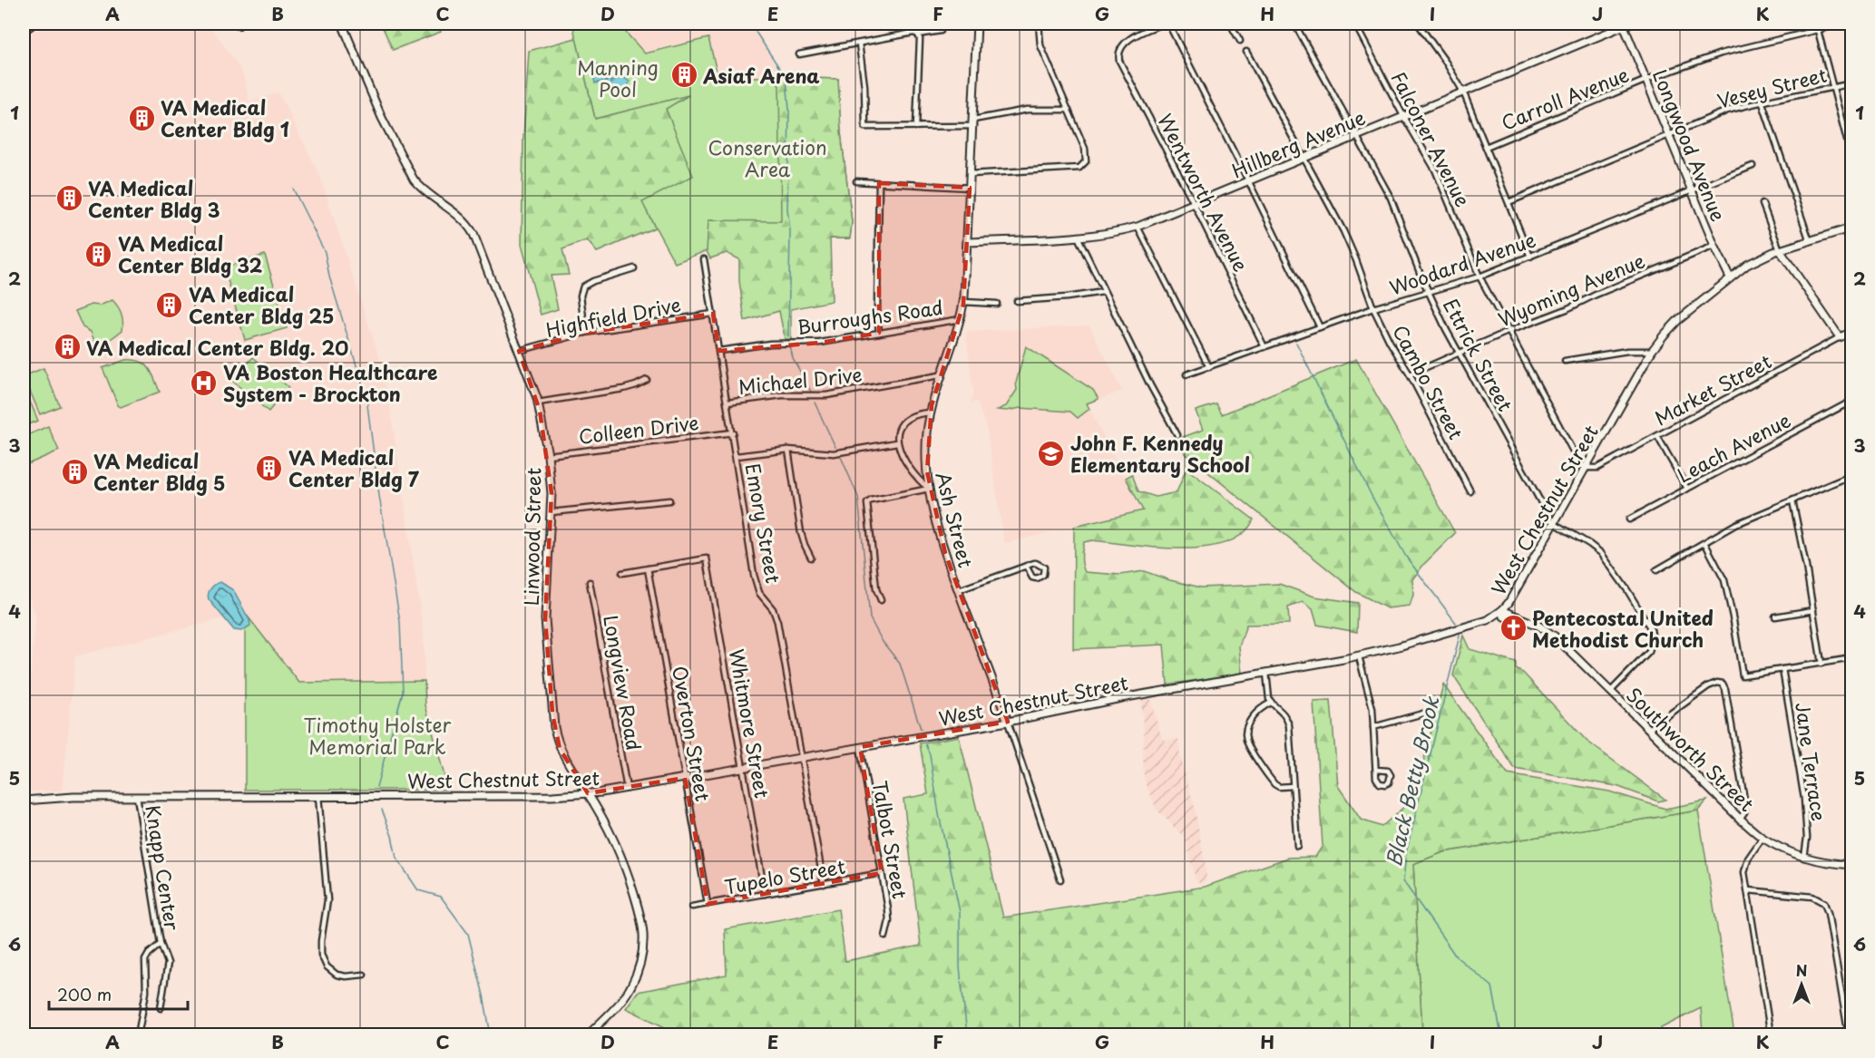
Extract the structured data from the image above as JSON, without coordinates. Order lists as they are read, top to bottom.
{
  "streets": {
    "street": [
      "Vesey Street",
      "Carroll Avenue",
      "Falconer Avenue",
      "Hillberg Avenue",
      "Longwood Avenue",
      "Wentworth Avenue",
      "Woodard Avenue",
      "Wyoming Avenue",
      "Highfield Drive",
      "Burroughs Road",
      "Ettrick Street",
      "Michael Drive",
      "Cambo Street",
      "Market Street",
      "Colleen Drive",
      "Leach Avenue",
      "West Chestnut Street",
      "Ash Street",
      "Emory Street",
      "Linwood Street",
      "Longview Road",
      "Whitmore Street",
      "Overton Street",
      "Southworth Street",
      "Jane Terrace",
      "Talbot Street",
      "Knapp Center",
      "Tupelo Street"
    ]
  },
  "crossings": [
    ["Vesey Street", "Longwood Avenue"],
    ["Carroll Avenue", "Longwood Avenue"],
    ["Falconer Avenue", "Hillberg Avenue"],
    ["Falconer Avenue", "Woodard Avenue"],
    ["Falconer Avenue", "Wyoming Avenue"],
    ["Falconer Avenue", "Market Street"],
    ["Falconer Avenue", "West Chestnut Street"],
    ["Hillberg Avenue", "Longwood Avenue"],
    ["Hillberg Avenue", "Wentworth Avenue"],
    ["Hillberg Avenue", "Ettrick Street"],
    ["Hillberg Avenue", "Cambo Street"],
    ["Hillberg Avenue", "Ash Street"],
    ["Longwood Avenue", "Woodard Avenue"],
    ["Longwood Avenue", "Wyoming Avenue"],
    ["Longwood Avenue", "West Chestnut Street"],
    ["Wentworth Avenue", "Woodard Avenue"],
    ["Woodard Avenue", "Ettrick Street"],
    ["Woodard Avenue", "Cambo Street"],
    ["Wyoming Avenue", "Ettrick Street"],
    ["Wyoming Avenue", "Cambo Street"],
    ["Highfield Drive", "Emory Street"],
    ["Highfield Drive", "Linwood Street"],
    ["Burroughs Road", "Ash Street"],
    ["Burroughs Road", "Emory Street"],
    ["Ettrick Street", "West Chestnut Street"],
    ["Michael Drive", "Ash Street"],
    ["Michael Drive", "Emory Street"],
    ["Market Street", "West Chestnut Street"],
    ["Colleen Drive", "Emory Street"],
    ["Colleen Drive", "Linwood Street"],
    ["West Chestnut Street", "Ash Street"],
    ["West Chestnut Street", "Emory Street"],
    ["West Chestnut Street", "Linwood Street"],
    ["West Chestnut Street", "Longview Road"],
    ["West Chestnut Street", "Whitmore Street"],
    ["West Chestnut Street", "Overton Street"],
    ["West Chestnut Street", "Southworth Street"],
    ["West Chestnut Street", "Talbot Street"],
    ["West Chestnut Street", "Knapp Center"],
    ["Emory Street", "Tupelo Street"],
    ["Whitmore Street", "Overton Street"],
    ["Whitmore Street", "Tupelo Street"],
    ["Overton Street", "Tupelo Street"],
    ["Southworth Street", "Jane Terrace"],
    ["Talbot Street", "Tupelo Street"]
  ],
  "water": ["Black Betty Brook"],
  "parks": ["Manning Pool", "Conservation Area", "Timothy Holster Memorial Park"],
  "places": {
    "building": [
      "Asiaf Arena",
      "VA Medical Center Bldg 1",
      "VA Medical Center Bldg 3",
      "VA Medical Center Bldg 32",
      "VA Medical Center Bldg 25",
      "VA Medical Center Bldg. 20",
      "VA Medical Center Bldg 7",
      "VA Medical Center Bldg 5"
    ],
    "hospital": ["VA Boston Healthcare System - Brockton"],
    "school or university": ["John F. Kennedy Elementary School"],
    "church": ["Pentecostal United Methodist Church"]
  },
  "scale_bar": "200 m",
  "north": "top",
  "grid": {
    "columns": [
      "A",
      "B",
      "C",
      "D",
      "E",
      "F",
      "G",
      "H",
      "I",
      "J",
      "K"
    ],
    "rows": [
      "1",
      "2",
      "3",
      "4",
      "5",
      "6"
    ]
  }
}
